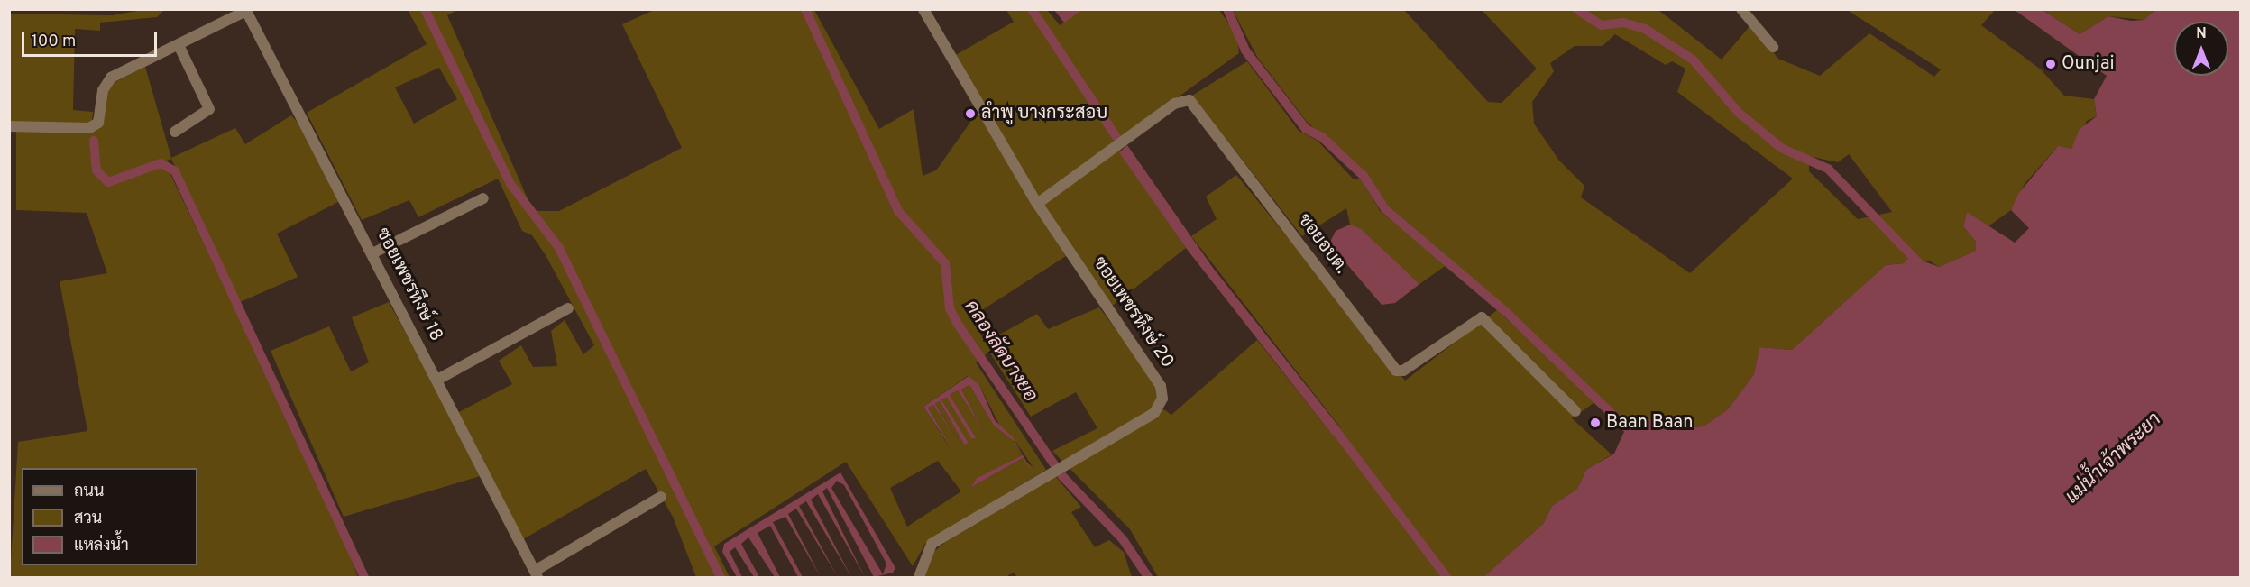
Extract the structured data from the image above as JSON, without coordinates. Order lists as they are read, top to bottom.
{
  "streets": {
    "street": ["ซอยอบต.", "ซอยเพชรหึงษ์ 18", "ซอยเพชรหึงษ์ 20"]
  },
  "crossings": [
    ["ซอยอบต.", "ซอยเพชรหึงษ์ 20"]
  ],
  "water": ["คลองลัดบางยอ", "แม่น้ำเจ้าพระยา"],
  "places": ["Ounjai", "ลำพู บางกระสอบ", "Baan Baan"],
  "legend": ["ถนน", "สวน", "แหล่งน้ำ"],
  "scale_bar": "100 m",
  "north": "top"
}
